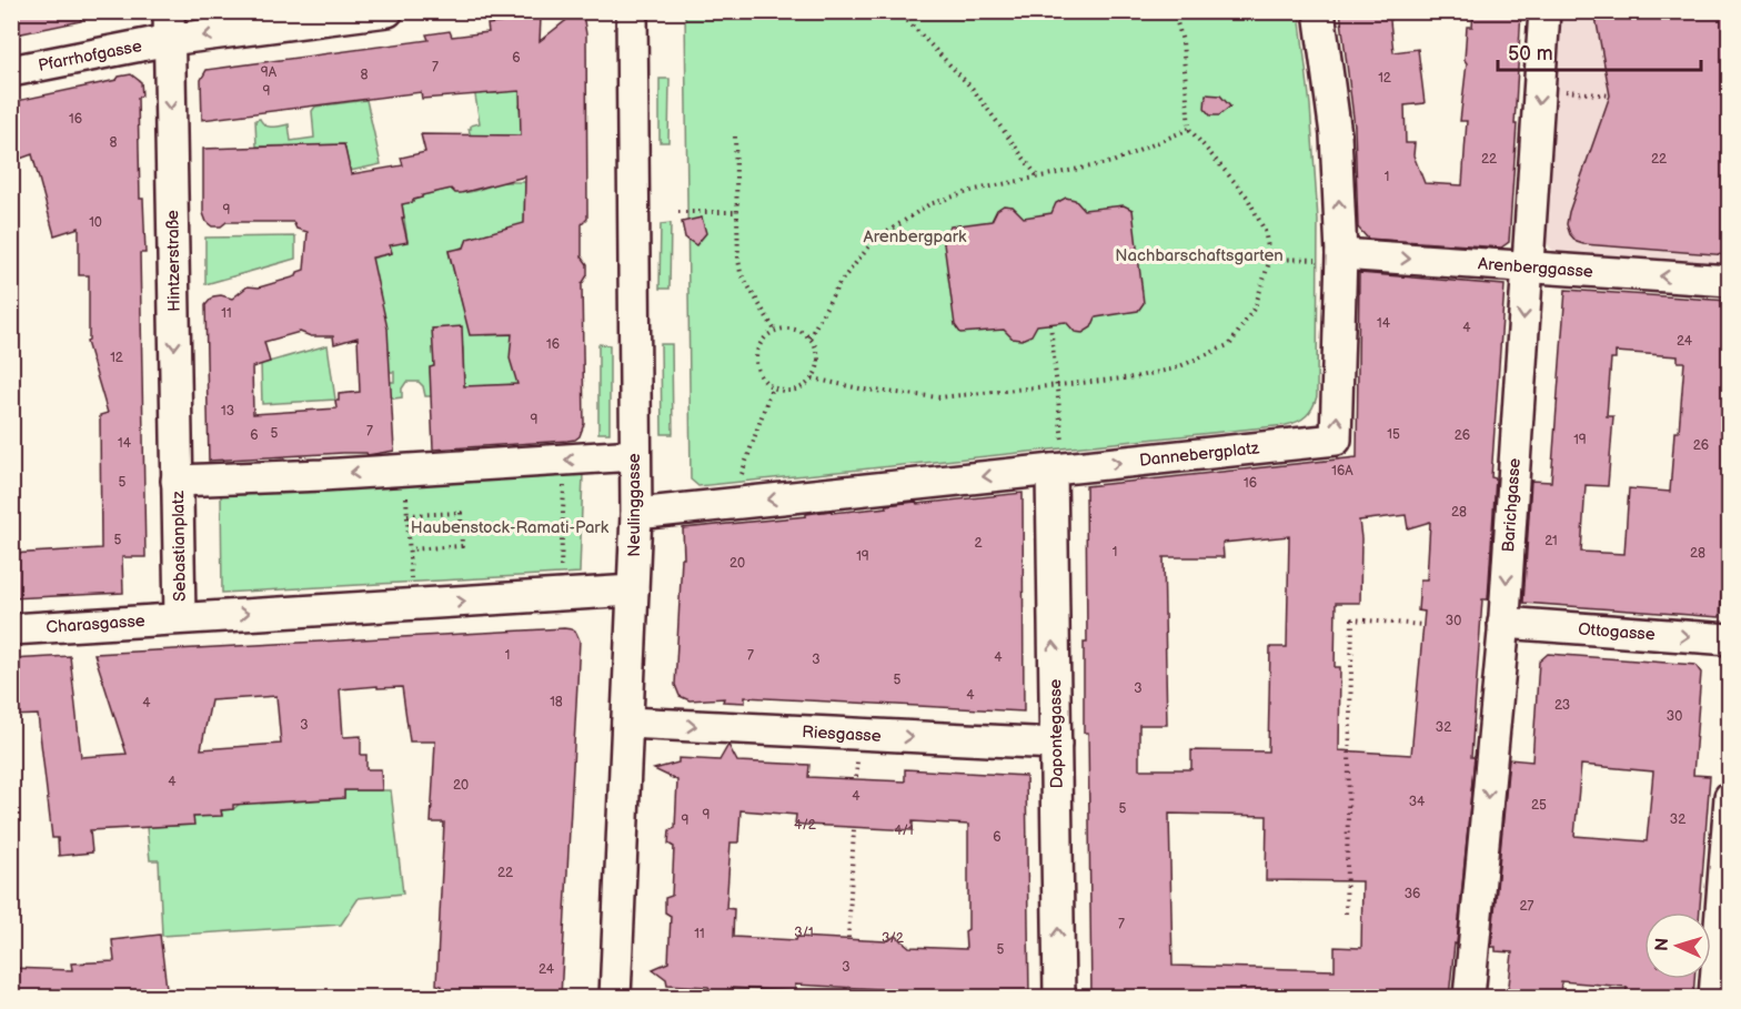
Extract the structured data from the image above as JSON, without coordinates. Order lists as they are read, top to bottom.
{
  "streets": {
    "street": [
      "Pfarrhofgasse",
      "Hintzerstraße",
      "Arenberggasse",
      "Dannebergplatz",
      "Neulinggasse",
      "Barichgasse",
      "Sebastianplatz",
      "Charasgasse",
      "Ottogasse",
      "Riesgasse",
      "Dapontegasse"
    ]
  },
  "crossings": [
    ["Pfarrhofgasse", "Hintzerstraße"],
    ["Hintzerstraße", "Sebastianplatz"],
    ["Arenberggasse", "Dannebergplatz"],
    ["Arenberggasse", "Barichgasse"],
    ["Dannebergplatz", "Neulinggasse"],
    ["Dannebergplatz", "Dapontegasse"],
    ["Neulinggasse", "Sebastianplatz"],
    ["Neulinggasse", "Riesgasse"],
    ["Barichgasse", "Ottogasse"],
    ["Sebastianplatz", "Charasgasse"],
    ["Riesgasse", "Dapontegasse"]
  ],
  "one_way": [
    "Pfarrhofgasse",
    "Hintzerstraße",
    "Barichgasse",
    "Ottogasse",
    "Riesgasse",
    "Dapontegasse"
  ],
  "parks": ["Arenbergpark", "Nachbarschaftsgarten", "Haubenstock-Ramati-Park"],
  "house_numbers": [
    "6",
    "7",
    "9A",
    "8",
    "12",
    "9",
    "16",
    "8",
    "22",
    "22",
    "1",
    "9",
    "10",
    "11",
    "14",
    "4",
    "24",
    "16",
    "12",
    "13",
    "9",
    "7",
    "5",
    "15",
    "6",
    "26",
    "19",
    "14",
    "26",
    "16A",
    "5",
    "16",
    "28",
    "5",
    "21",
    "2",
    "1",
    "28",
    "19",
    "20",
    "30",
    "1",
    "7",
    "4",
    "3",
    "5",
    "3",
    "4",
    "18",
    "4",
    "23",
    "30",
    "3",
    "32",
    "4",
    "20",
    "4",
    "34",
    "25",
    "5",
    "9",
    "32",
    "9",
    "4/2",
    "4/1",
    "6",
    "22",
    "36",
    "27",
    "7",
    "3/1",
    "11",
    "3/2",
    "5",
    "3",
    "24"
  ],
  "scale_bar": "50 m",
  "north": "left"
}
